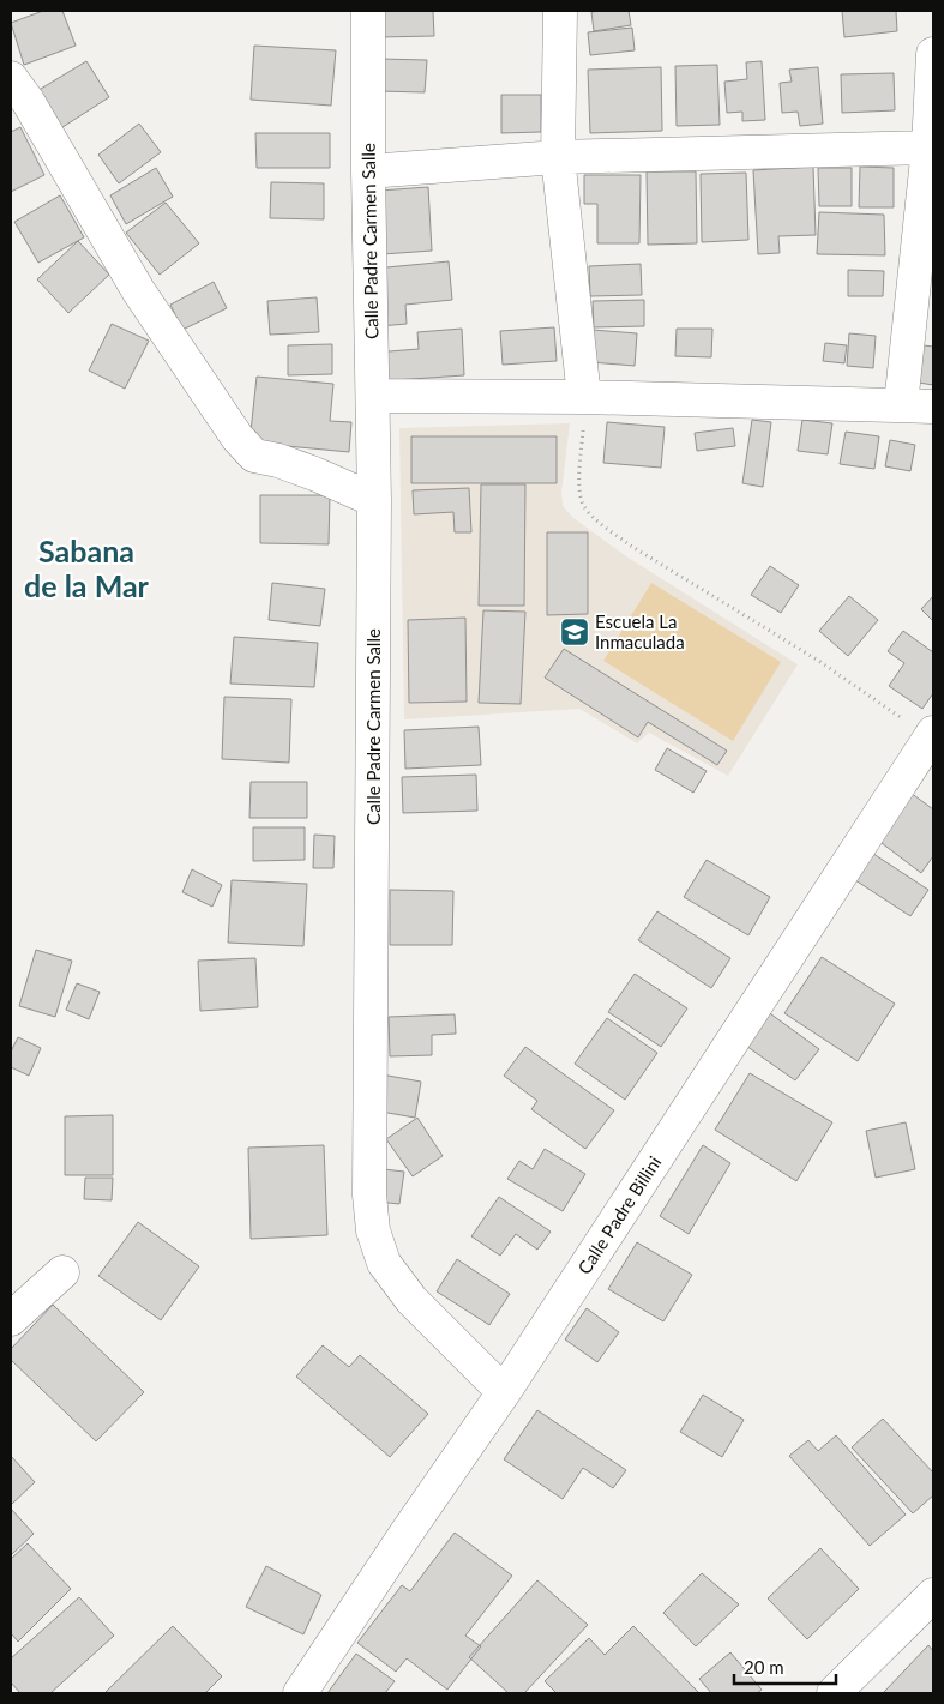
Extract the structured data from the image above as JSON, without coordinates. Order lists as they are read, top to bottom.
{
  "streets": {
    "street": ["Calle Padre Carmen Salle", "Calle Padre Billini"]
  },
  "crossings": [
    ["Calle Padre Carmen Salle", "Calle Padre Billini"]
  ],
  "districts": ["Sabana de la Mar"],
  "places": {
    "school or university": ["Escuela La Inmaculada"]
  },
  "scale_bar": "20 m"
}
